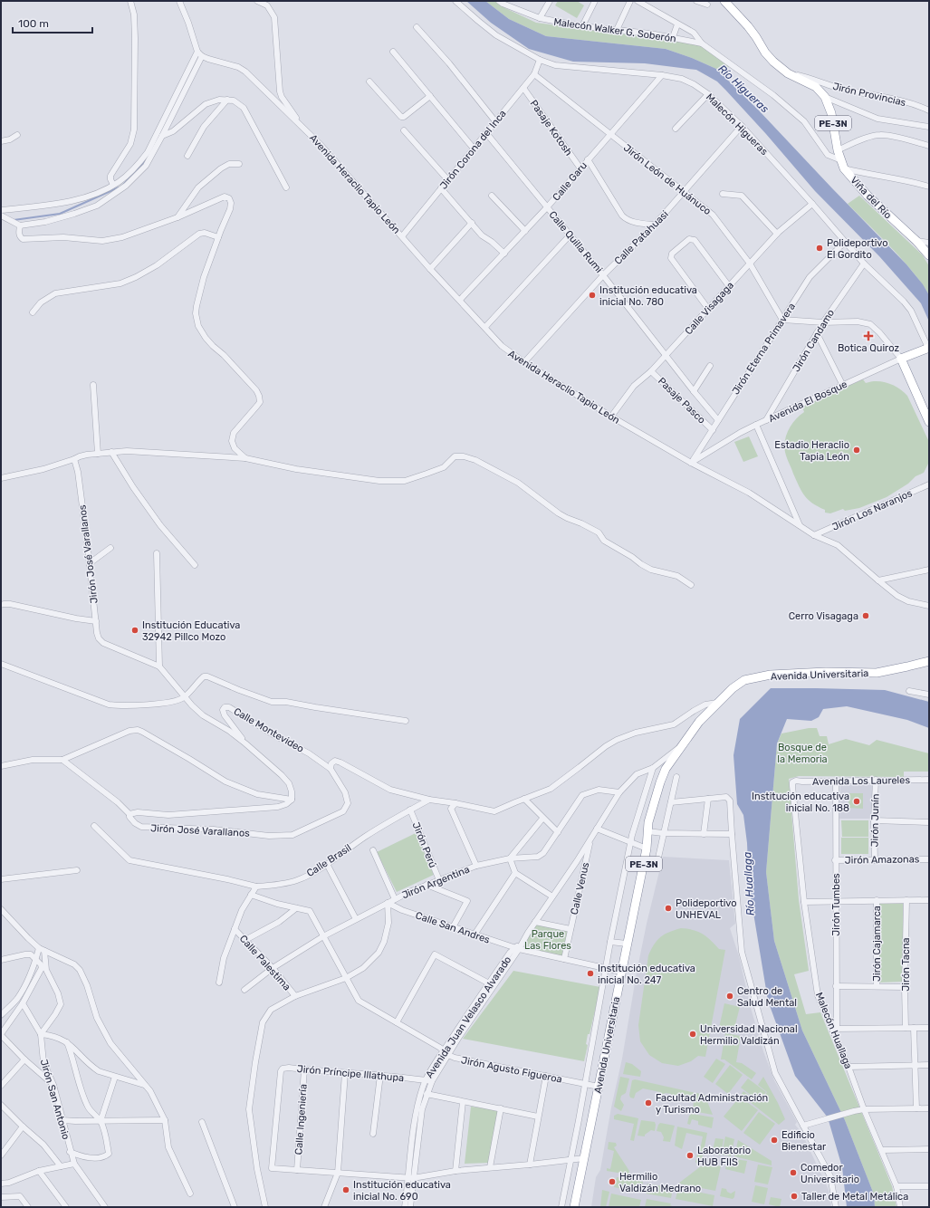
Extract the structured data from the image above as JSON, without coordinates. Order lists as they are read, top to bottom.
{
  "streets": {
    "highway": [
      "PE-3N",
      "Viña del Río",
      "Avenida El Bosque",
      "Avenida Universitaria"
    ],
    "street": [
      "Malecón Walker G. Soberón",
      "Jirón Provincias",
      "Malecón Higueras",
      "Pasaje Kotosh",
      "Jirón Corona del Inca",
      "Jirón León de Huánuco",
      "Calle Garu",
      "Avenida Heraclio Tapio León",
      "Calle Patahuasi",
      "Calle Quilla Rumi",
      "Calle Visagaga",
      "Jirón Candamo",
      "Jirón Eterna Primavera",
      "Pasaje Pasco",
      "Jirón Los Naranjos",
      "Jirón José Varallanos",
      "Calle Montevideo",
      "Avenida Los Laureles",
      "Jirón Junín",
      "Jirón Perú",
      "Jirón Amazonas",
      "Calle Brasil",
      "Jirón Argentina",
      "Calle Venus",
      "Jirón Tumbes",
      "Calle San Andres",
      "Jirón Cajamarca",
      "Calle Palestima",
      "Jirón Tacna",
      "Avenida Juan Velasco Alvarado",
      "Malecón Huallaga",
      "Jirón Agusto Figueroa",
      "Jirón Príncipe Illathupa",
      "Jirón San Antonio",
      "Calle Ingeniería"
    ]
  },
  "crossings": [
    ["Malecón Walker G. Soberón", "Viña del Río"],
    ["Jirón Provincias", "Viña del Río"],
    ["PE-3N", "Viña del Río"],
    ["Malecón Higueras", "Jirón Corona del Inca"],
    ["Malecón Higueras", "Calle Garu"],
    ["Malecón Higueras", "Calle Patahuasi"],
    ["Malecón Higueras", "Calle Visagaga"],
    ["Malecón Higueras", "Jirón Candamo"],
    ["Malecón Higueras", "Jirón Eterna Primavera"],
    ["Malecón Higueras", "Avenida El Bosque"],
    ["Pasaje Kotosh", "Jirón Corona del Inca"],
    ["Pasaje Kotosh", "Calle Garu"],
    ["Jirón Corona del Inca", "Jirón León de Huánuco"],
    ["Jirón Corona del Inca", "Avenida Heraclio Tapio León"],
    ["Jirón Corona del Inca", "Calle Quilla Rumi"],
    ["Jirón León de Huánuco", "Calle Garu"],
    ["Jirón León de Huánuco", "Calle Patahuasi"],
    ["Jirón León de Huánuco", "Calle Visagaga"],
    ["Jirón León de Huánuco", "Jirón Eterna Primavera"],
    ["Calle Garu", "Avenida Heraclio Tapio León"],
    ["Calle Garu", "Calle Quilla Rumi"],
    ["Avenida Heraclio Tapio León", "Calle Patahuasi"],
    ["Avenida Heraclio Tapio León", "Calle Visagaga"],
    ["Avenida Heraclio Tapio León", "Jirón Eterna Primavera"],
    ["Avenida Heraclio Tapio León", "Avenida El Bosque"],
    ["Avenida Heraclio Tapio León", "Jirón Los Naranjos"],
    ["Calle Patahuasi", "Calle Quilla Rumi"],
    ["Calle Quilla Rumi", "Calle Visagaga"],
    ["Calle Quilla Rumi", "Jirón Eterna Primavera"],
    ["Calle Visagaga", "Pasaje Pasco"],
    ["Jirón Candamo", "Avenida El Bosque"],
    ["Jirón Eterna Primavera", "Pasaje Pasco"],
    ["Jirón Eterna Primavera", "Avenida El Bosque"],
    ["Jirón José Varallanos", "Calle Montevideo"],
    ["Avenida Universitaria", "Calle San Andres"],
    ["Avenida Universitaria", "Avenida Juan Velasco Alvarado"],
    ["Avenida Universitaria", "Jirón Agusto Figueroa"],
    ["Avenida Los Laureles", "Jirón Junín"],
    ["Avenida Los Laureles", "Jirón Tumbes"],
    ["Avenida Los Laureles", "Malecón Huallaga"],
    ["Jirón Junín", "Jirón Amazonas"],
    ["Jirón Perú", "Calle Brasil"],
    ["Jirón Perú", "Jirón Argentina"],
    ["Jirón Amazonas", "Jirón Tumbes"],
    ["Jirón Argentina", "Calle San Andres"],
    ["Jirón Argentina", "Calle Palestima"],
    ["Jirón Argentina", "Avenida Juan Velasco Alvarado"],
    ["Jirón Argentina", "Jirón Agusto Figueroa"],
    ["Calle Venus", "Calle San Andres"],
    ["Calle Venus", "Avenida Juan Velasco Alvarado"],
    ["Jirón Tumbes", "Malecón Huallaga"],
    ["Calle San Andres", "Avenida Juan Velasco Alvarado"],
    ["Avenida Juan Velasco Alvarado", "Jirón Agusto Figueroa"],
    ["Avenida Juan Velasco Alvarado", "Jirón Príncipe Illathupa"],
    ["Jirón Príncipe Illathupa", "Calle Ingeniería"]
  ],
  "water": ["Río Higueras", "Río Huallaga"],
  "parks": ["Bosque de la Memoria", "Parque Las Flores"],
  "places": {
    "other": [
      "Polideportivo El Gordito",
      "Institución educativa inicial No. 780",
      "Estadio Heraclio Tapia León",
      "Cerro Visagaga",
      "Institución Educativa 32942 Pillco Mozo",
      "Institución educativa inicial No. 188",
      "Polideportivo UNHEVAL",
      "Institución educativa inicial No. 247",
      "Centro de Salud Mental",
      "Universidad Nacional Hermilio Valdizán",
      "Facultad Administración y Turismo",
      "Edificio Bienestar",
      "Laboratorio HUB FIIS",
      "Comedor Universitario",
      "Hermilio Valdizán Medrano",
      "Institución educativa inicial No. 690",
      "Taller de Metal Metálica"
    ],
    "health": ["Botica Quiroz"]
  },
  "scale_bar": "100 m"
}
